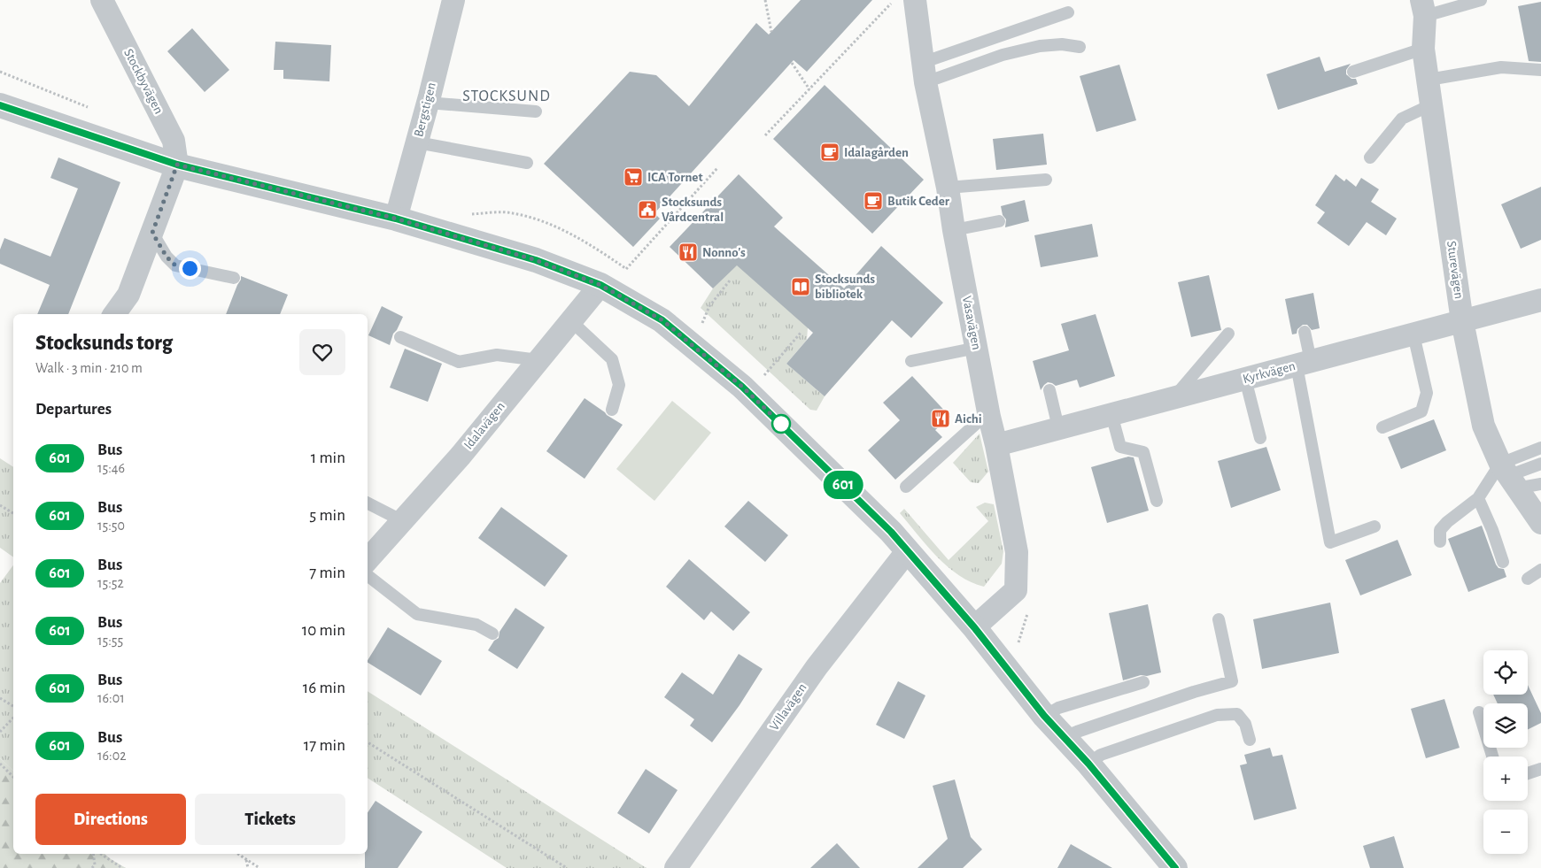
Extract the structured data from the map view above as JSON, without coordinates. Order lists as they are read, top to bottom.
{
  "streets": {
    "street": [
      "Stockbyvägen",
      "Bergstigen",
      "Sturevägen",
      "Vasavägen",
      "Kyrkvägen",
      "Idalavägen",
      "Villavägen"
    ]
  },
  "crossings": [
    ["Sturevägen", "Kyrkvägen"],
    ["Vasavägen", "Kyrkvägen"]
  ],
  "districts": ["STOCKSUND"],
  "places": {
    "cafe": ["Idalagården", "Butik Ceder"],
    "supermarket": ["ICA Tornet"],
    "public building": ["Stocksunds Vårdcentral"],
    "restaurant": ["Nonno's", "Aichi"],
    "library": ["Stocksunds bibliotek"]
  },
  "lines": ["bus line 601"],
  "page": {
    "on_map": "601",
    "heading": [
      ["Stocksunds torg", "Walk · 3 min · 210 m"],
      "Departures"
    ],
    "list": [
      {
        "mark": "601",
        "name": "Bus",
        "note": "15:46",
        "value": "1 min"
      },
      {
        "mark": "601",
        "name": "Bus",
        "note": "15:50",
        "value": "5 min"
      },
      {
        "mark": "601",
        "name": "Bus",
        "note": "15:52",
        "value": "7 min"
      },
      {
        "mark": "601",
        "name": "Bus",
        "note": "15:55",
        "value": "10 min"
      },
      {
        "mark": "601",
        "name": "Bus",
        "note": "16:01",
        "value": "16 min"
      },
      {
        "mark": "601",
        "name": "Bus",
        "note": "16:02",
        "value": "17 min"
      }
    ],
    "map_buttons": ["+", "−"],
    "buttons": ["Directions", "Tickets"]
  }
}
